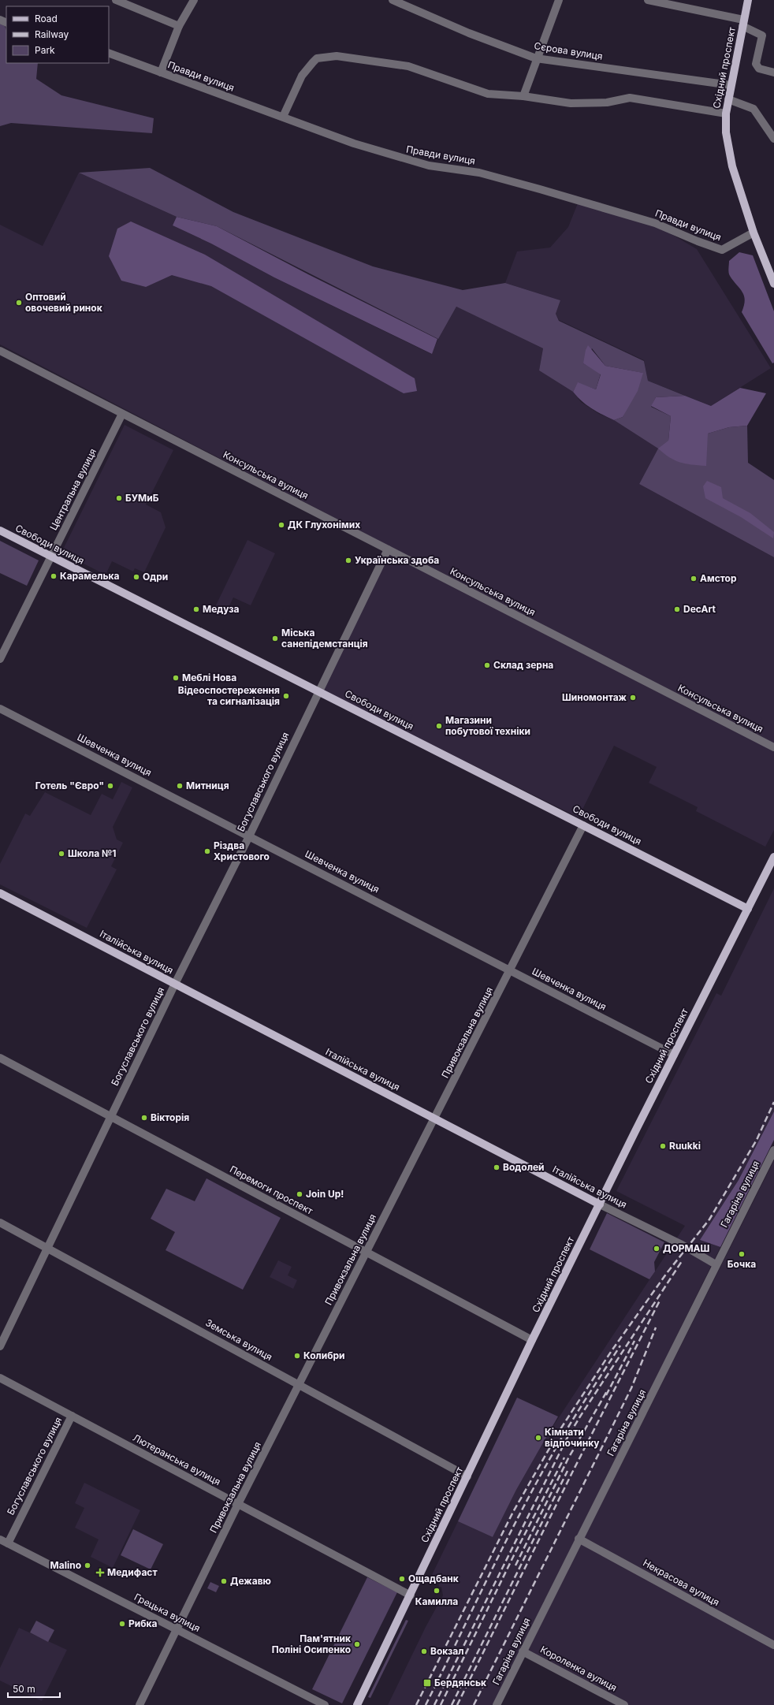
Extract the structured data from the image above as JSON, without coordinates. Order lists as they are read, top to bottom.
{
  "streets": {
    "main road": ["Східний проспект", "Свободи вулиця", "Італійська вулиця"],
    "street": [
      "Сєрова вулиця",
      "Правди вулиця",
      "Консульська вулиця",
      "Центральна вулиця",
      "Шевченка вулиця",
      "Богуславського вулиця",
      "Привокзальна вулиця",
      "Перемоги проспект",
      "Гагаріна вулиця",
      "Земська вулиця",
      "Лютеранська вулиця",
      "Некрасова вулиця",
      "Грецька вулиця",
      "Короленка вулиця"
    ]
  },
  "crossings": [
    ["Сєрова вулиця", "Східний проспект"],
    ["Східний проспект", "Правди вулиця"],
    ["Східний проспект", "Свободи вулиця"],
    ["Східний проспект", "Шевченка вулиця"],
    ["Східний проспект", "Італійська вулиця"],
    ["Східний проспект", "Перемоги проспект"],
    ["Східний проспект", "Земська вулиця"],
    ["Східний проспект", "Лютеранська вулиця"],
    ["Консульська вулиця", "Центральна вулиця"],
    ["Консульська вулиця", "Богуславського вулиця"],
    ["Центральна вулиця", "Свободи вулиця"],
    ["Свободи вулиця", "Богуславського вулиця"],
    ["Свободи вулиця", "Привокзальна вулиця"],
    ["Шевченка вулиця", "Богуславського вулиця"],
    ["Шевченка вулиця", "Привокзальна вулиця"],
    ["Богуславського вулиця", "Італійська вулиця"],
    ["Богуславського вулиця", "Перемоги проспект"],
    ["Богуславського вулиця", "Земська вулиця"],
    ["Богуславського вулиця", "Лютеранська вулиця"],
    ["Богуславського вулиця", "Грецька вулиця"],
    ["Італійська вулиця", "Привокзальна вулиця"],
    ["Італійська вулиця", "Гагаріна вулиця"],
    ["Привокзальна вулиця", "Перемоги проспект"],
    ["Привокзальна вулиця", "Земська вулиця"],
    ["Привокзальна вулиця", "Лютеранська вулиця"],
    ["Привокзальна вулиця", "Грецька вулиця"],
    ["Гагаріна вулиця", "Некрасова вулиця"],
    ["Гагаріна вулиця", "Короленка вулиця"]
  ],
  "places": {
    "other": [
      "Оптовий овочевий ринок",
      "БУМиБ",
      "ДК Глухонімих",
      "Українська здоба",
      "Карамелька",
      "Одри",
      "Амстор",
      "Медуза",
      "DecArt",
      "Міська санепідемстанція",
      "Склад зерна",
      "Меблі Нова",
      "Відеоспостереження та сигналізація",
      "Шиномонтаж",
      "Магазини побутової техніки",
      "Готель \"Євро\"",
      "Митниця",
      "Різдва Христового",
      "Школа №1",
      "Вікторія",
      "Ruukki",
      "Водолей",
      "Join Up!",
      "ДОРМАШ",
      "Бочка",
      "Колибри",
      "Кімнати відпочинку",
      "Malino",
      "Ощадбанк",
      "Дежавю",
      "Камилла",
      "Рибка",
      "Пам'ятник Поліні Осипенко",
      "Вокзал"
    ],
    "health": ["Медифаст"],
    "transit": ["Бердянськ"]
  },
  "legend": ["Road", "Railway", "Park"],
  "scale_bar": "50 m"
}
